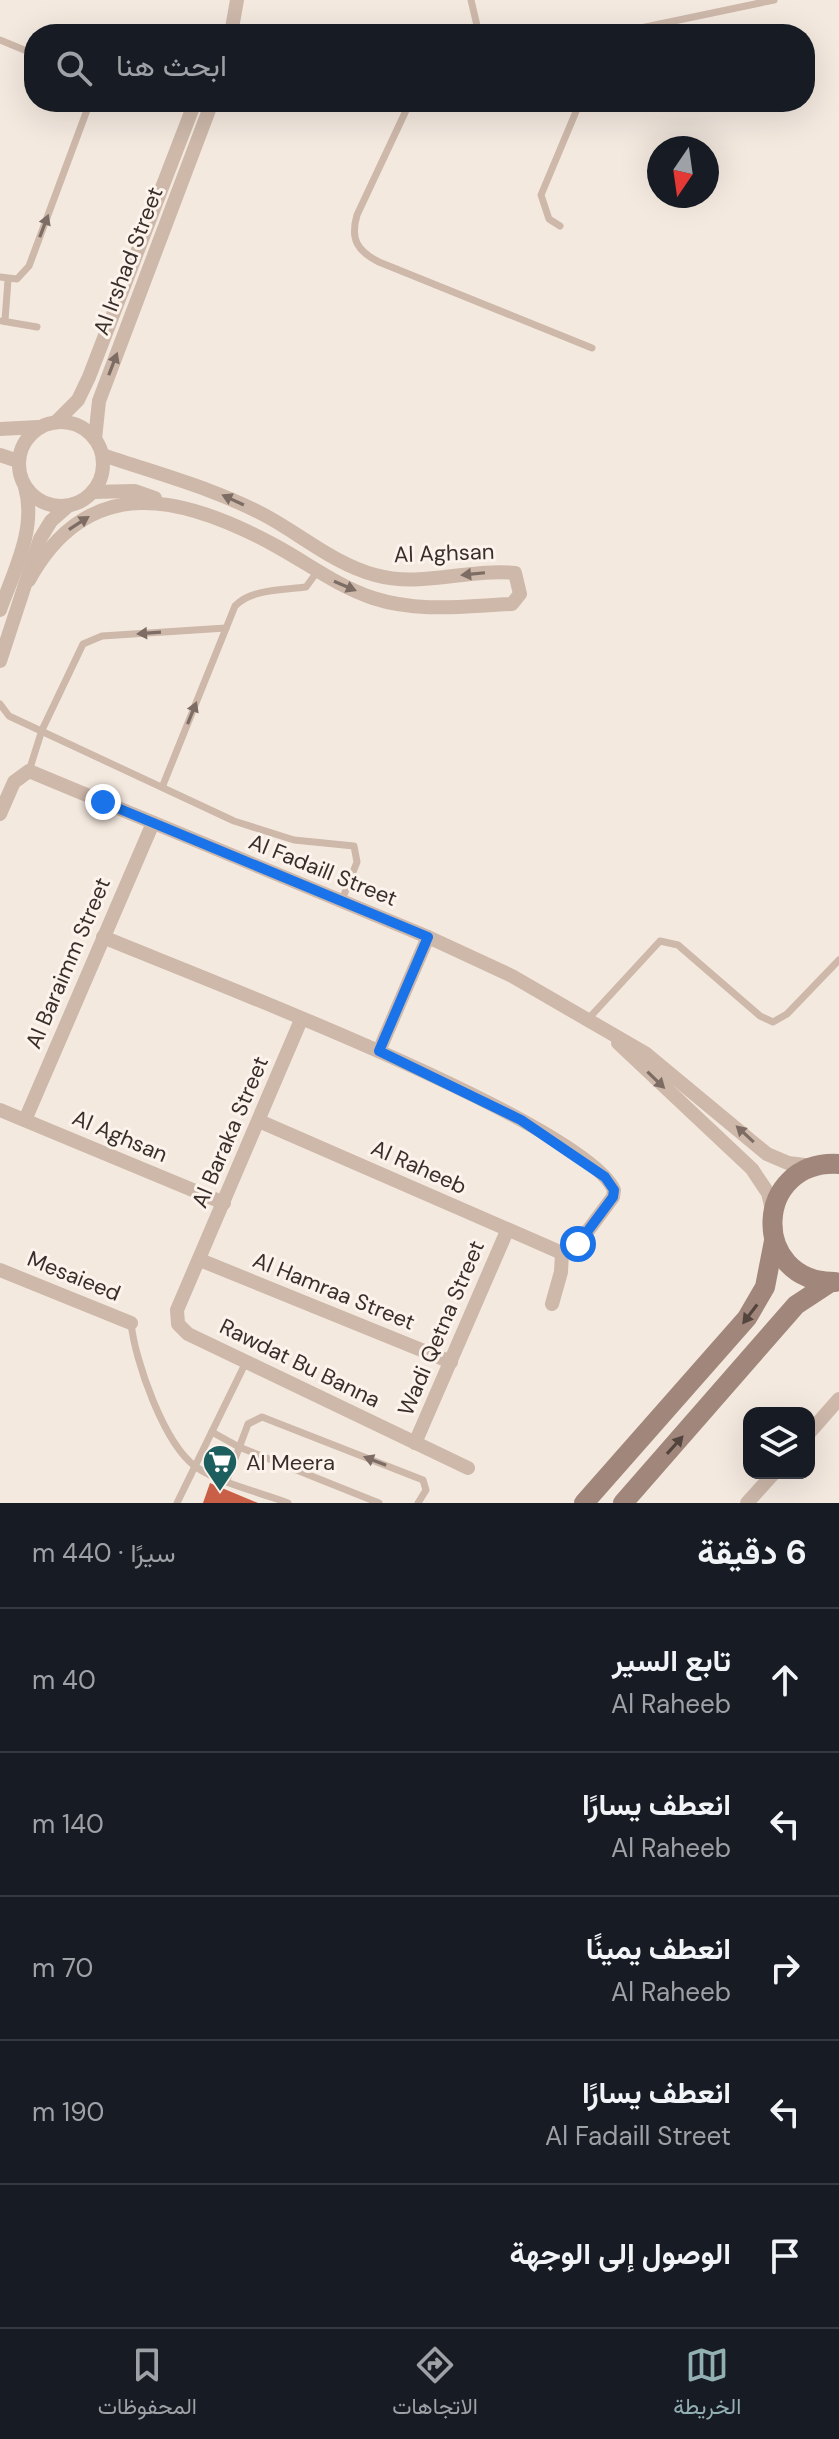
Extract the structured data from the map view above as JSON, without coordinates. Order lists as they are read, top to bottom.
{
  "streets": {
    "street": [
      "Al Irshad Street",
      "Al Aghsan",
      "Al Fadaill Street",
      "Al Baraimm Street",
      "Al Baraka Street",
      "Al Raheeb",
      "Mesaieed",
      "Al Hamraa Street",
      "Wadi Qetna Street",
      "Rawdat Bu Banna"
    ]
  },
  "crossings": [
    ["Al Irshad Street", "Al Aghsan"],
    ["Al Aghsan", "Al Baraimm Street"],
    ["Al Aghsan", "Al Baraka Street"],
    ["Al Fadaill Street", "Al Baraimm Street"],
    ["Al Baraka Street", "Al Raheeb"],
    ["Al Baraka Street", "Al Hamraa Street"],
    ["Al Baraka Street", "Rawdat Bu Banna"],
    ["Al Raheeb", "Wadi Qetna Street"],
    ["Al Hamraa Street", "Wadi Qetna Street"],
    ["Al Hamraa Street", "Rawdat Bu Banna"],
    ["Wadi Qetna Street", "Rawdat Bu Banna"]
  ],
  "places": {
    "supermarket": ["Al Meera"]
  },
  "north": "bottom",
  "page": {
    "search": "ابحث هنا",
    "heading": ["6 دقيقة", "سيرًا · 440 m"],
    "list": [
      ["تابع السير", "Al Raheeb", "40 m"],
      ["انعطف يسارًا", "Al Raheeb", "140 m"],
      ["انعطف يمينًا", "Al Raheeb", "70 m"],
      ["انعطف يسارًا", "Al Fadaill Street", "190 m"],
      "الوصول إلى الوجهة"
    ],
    "nav": ["الخريطة", "الاتجاهات", "المحفوظات"]
  }
}
